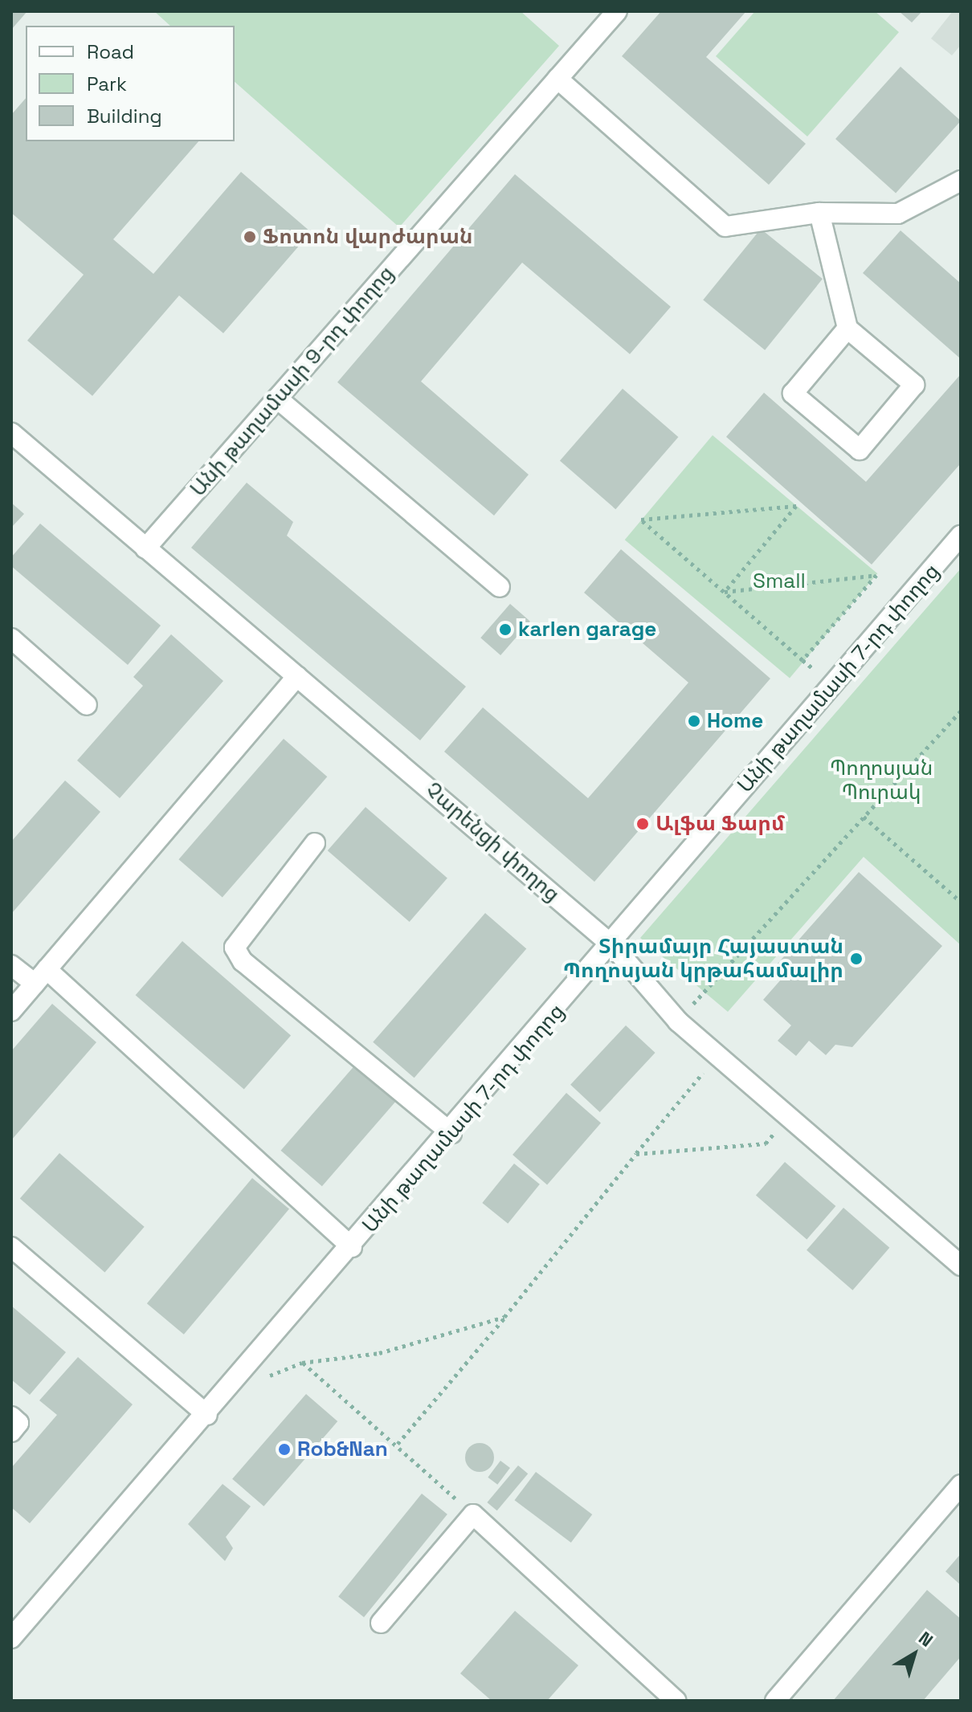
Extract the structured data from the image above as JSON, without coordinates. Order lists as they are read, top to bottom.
{
  "streets": {
    "street": ["Անի թաղամասի 9-րդ փողոց", "Անի թաղամասի 7-րդ փողոց", "Չարենցի փողոց"]
  },
  "crossings": [
    ["Անի թաղամասի 9-րդ փողոց", "Չարենցի փողոց"],
    ["Անի թաղամասի 7-րդ փողոց", "Չարենցի փողոց"]
  ],
  "parks": ["Small", "Պողոսյան Պուրակ"],
  "places": [
    "Ֆոտոն վարժարան",
    "karlen garage",
    "Home",
    "Ալֆա Ֆարմ",
    "Տիրամայր Հայաստան Պողոսյան կրթահամալիր",
    "Rob&Nan"
  ],
  "legend": ["Road", "Park", "Building"],
  "north": "top right"
}
